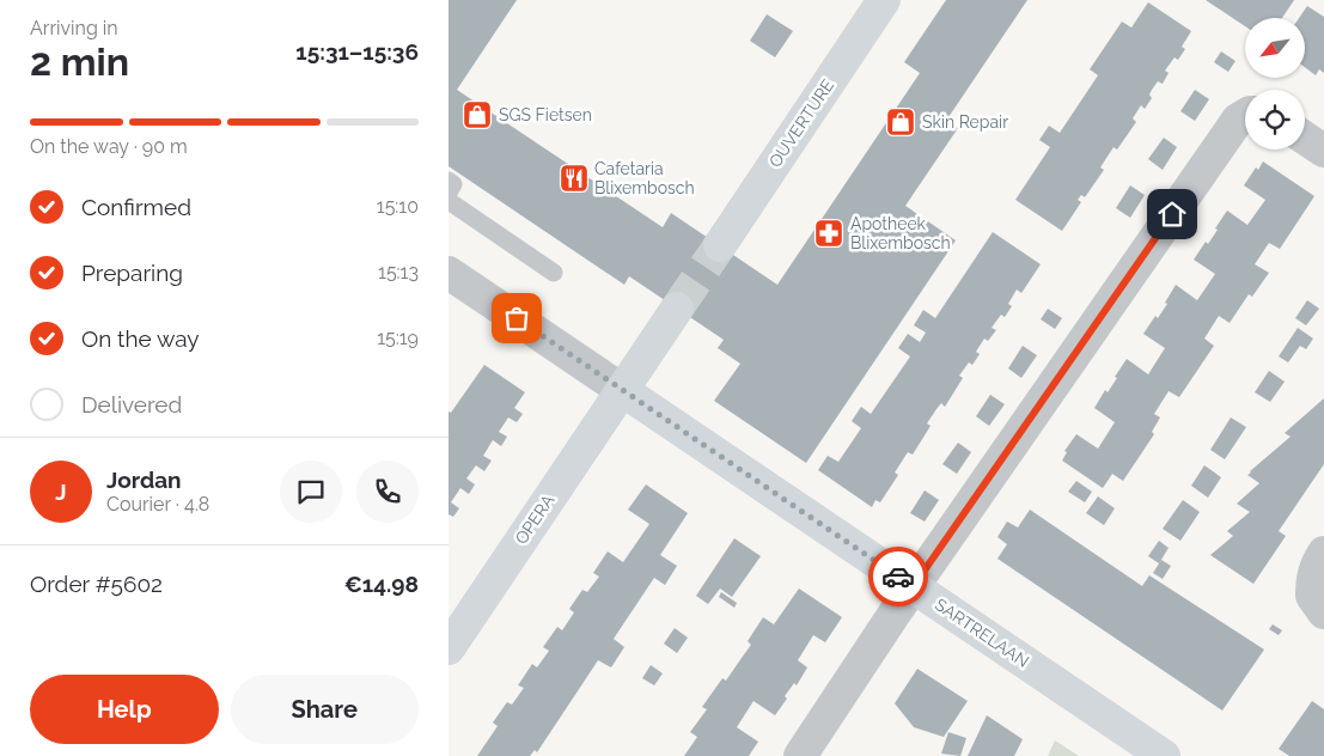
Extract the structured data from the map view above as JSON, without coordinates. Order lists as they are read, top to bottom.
{
  "streets": {
    "street": ["OUVERTURE", "OPERA", "SARTRELAAN"]
  },
  "crossings": [
    ["OPERA", "SARTRELAAN"]
  ],
  "places": {
    "shop": ["SGS Fietsen", "Skin Repair"],
    "restaurant": ["Cafetaria Blixembosch"],
    "pharmacy": ["Apotheek Blixembosch"]
  },
  "north": "bottom left",
  "page": {
    "heading": ["2 min", "Arriving in", "15:31–15:36"],
    "panel": [
      "Jordan",
      "Courier · 4.8",
      "Order #5602",
      "€14.98"
    ],
    "bar": "On the way · 90 m",
    "list": [
      ["Confirmed", "15:10"],
      ["Preparing", "15:13"],
      ["On the way", "15:19"],
      "Delivered"
    ],
    "round": "J",
    "buttons": ["Help", "Share"]
  }
}
